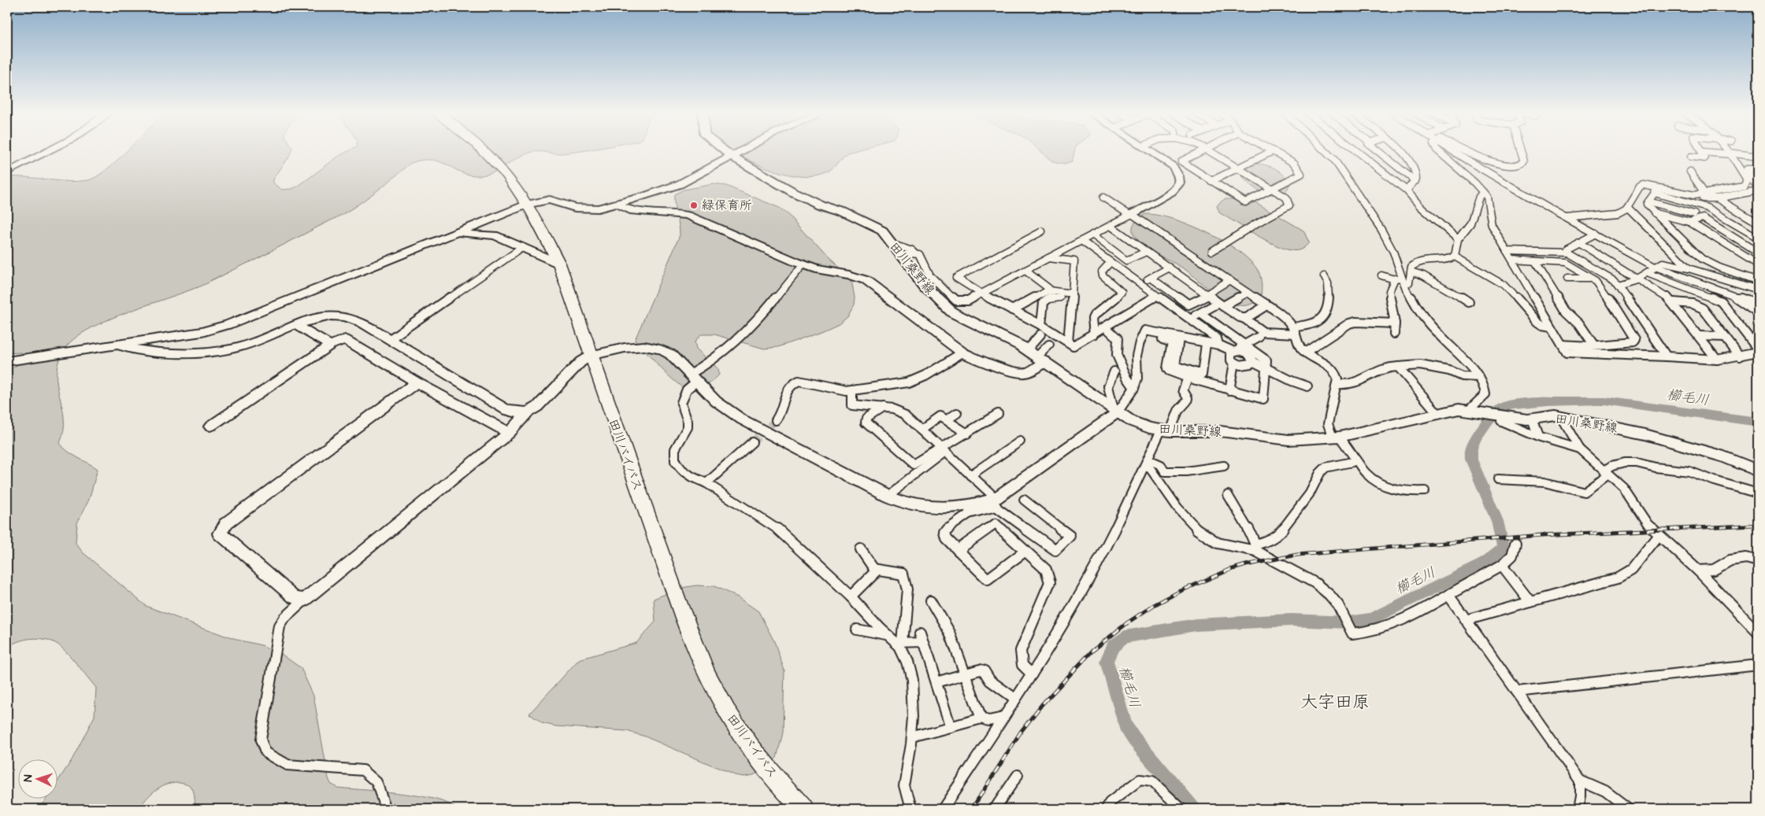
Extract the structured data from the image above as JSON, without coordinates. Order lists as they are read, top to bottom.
{
  "streets": {
    "highway": ["田川バイパス"],
    "main road": ["田川桑野線"]
  },
  "districts": ["大字田原"],
  "water": ["櫛毛川"],
  "places": ["緑保育所"],
  "north": "left"
}
